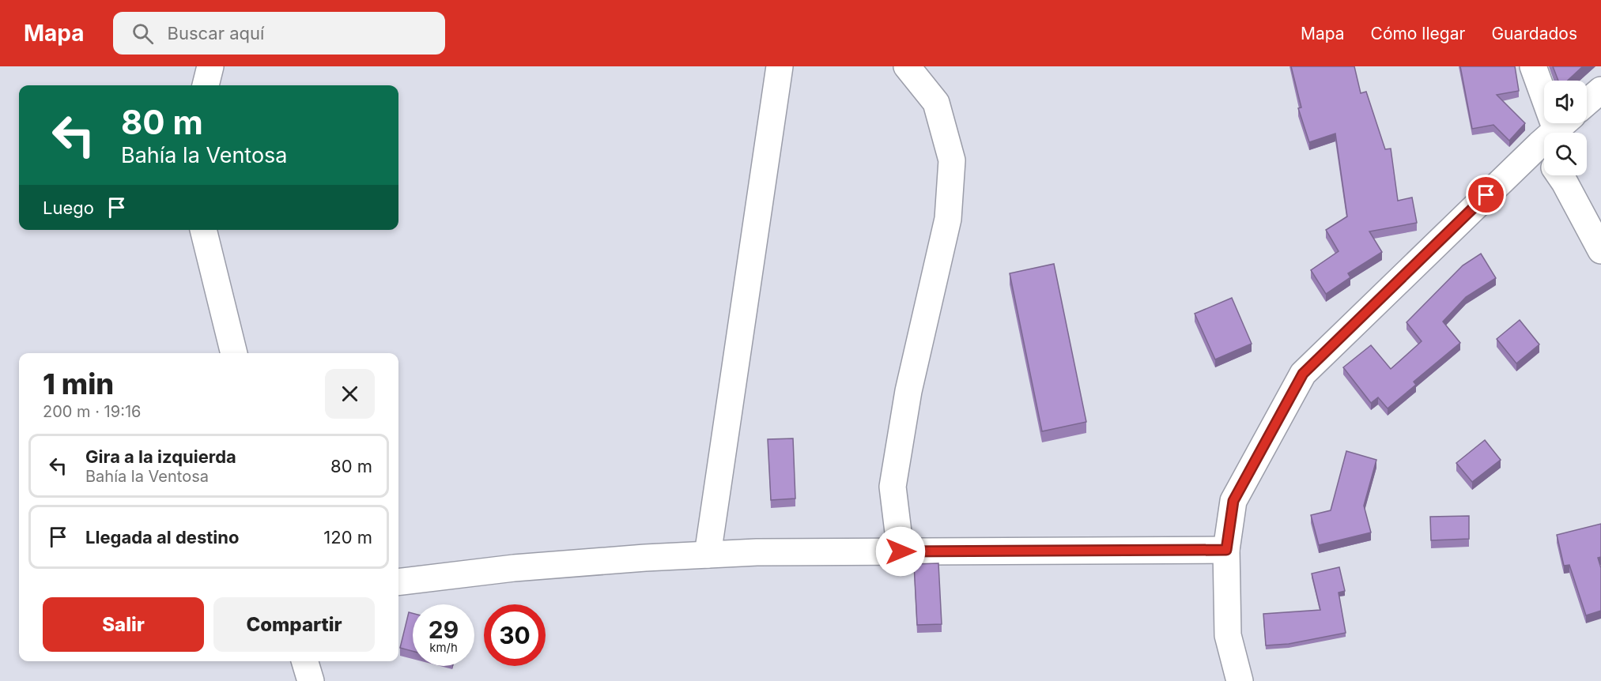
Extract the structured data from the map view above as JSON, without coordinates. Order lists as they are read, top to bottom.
{
  "page": {
    "header": "Mapa",
    "search": "Buscar aquí",
    "nav": ["Mapa", "Cómo llegar", "Guardados"],
    "turn": ["80 m", "Bahía la Ventosa"],
    "then": "Luego",
    "heading": ["1 min", "200 m · 19:16"],
    "list": [
      {
        "name": "Gira a la izquierda",
        "note": "Bahía la Ventosa",
        "value": "80 m"
      },
      {
        "name": "Llegada al destino",
        "value": "120 m"
      }
    ],
    "buttons": ["Salir", "Compartir"],
    "speed": "29 km/h",
    "limit": "30"
  }
}
